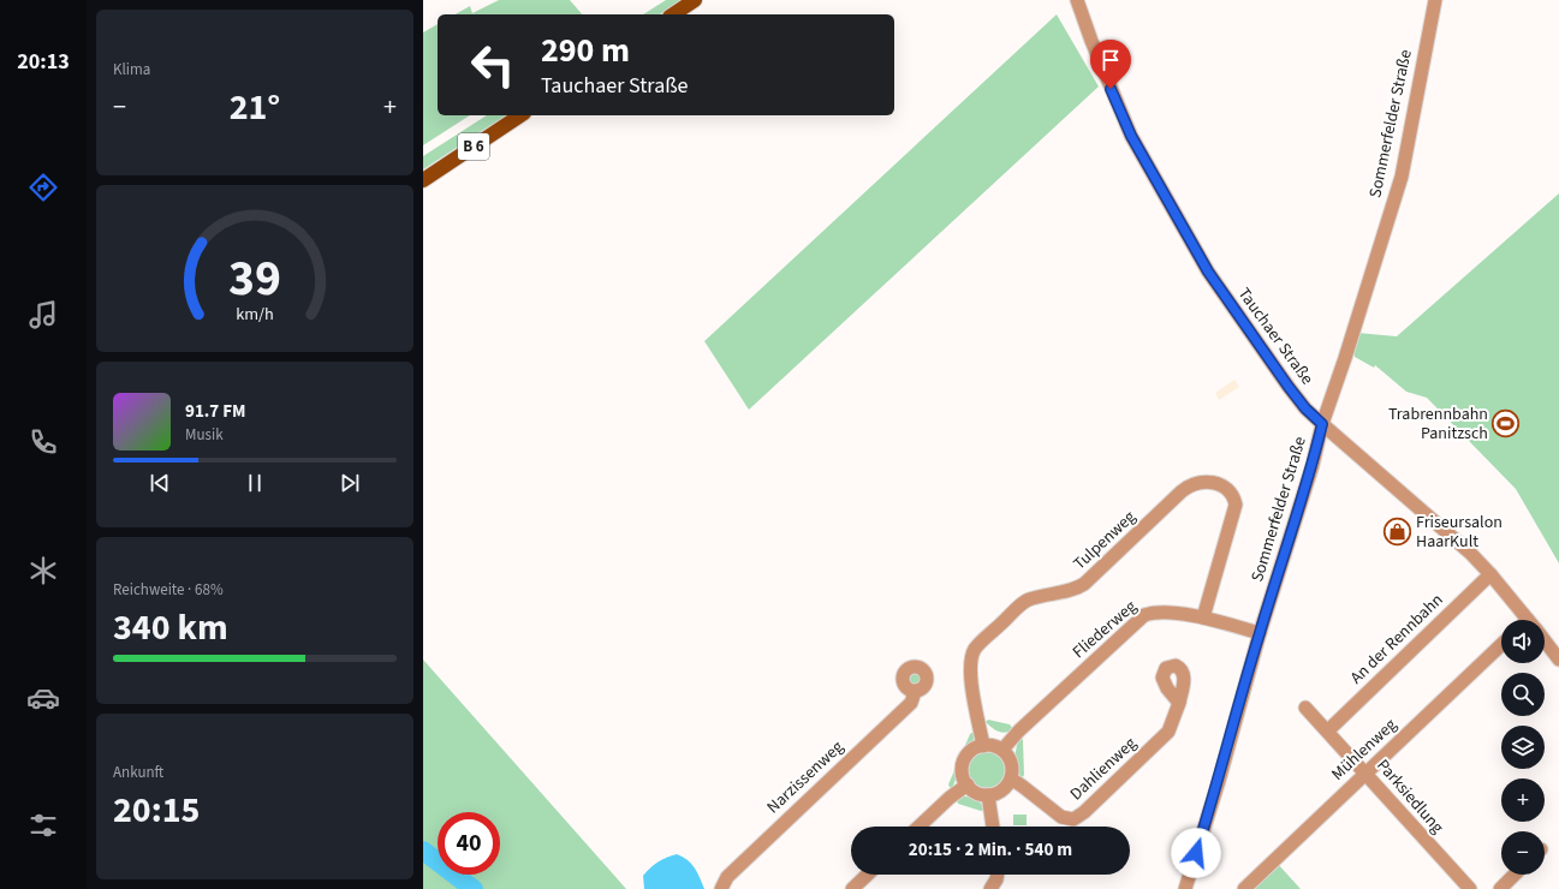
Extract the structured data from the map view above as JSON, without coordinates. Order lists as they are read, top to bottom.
{
  "streets": {
    "main road": ["B 6"],
    "street": [
      "Sommerfelder Straße",
      "Tauchaer Straße",
      "Tulpenweg",
      "Fliederweg",
      "An der Rennbahn",
      "Mühlenweg",
      "Dahlienweg",
      "Narzissenweg",
      "Parksiedlung"
    ]
  },
  "crossings": [
    ["Sommerfelder Straße", "Tauchaer Straße"],
    ["Sommerfelder Straße", "Fliederweg"],
    ["Tauchaer Straße", "An der Rennbahn"],
    ["Tulpenweg", "Fliederweg"],
    ["Tulpenweg", "Dahlienweg"],
    ["Fliederweg", "Dahlienweg"],
    ["An der Rennbahn", "Parksiedlung"],
    ["Mühlenweg", "Parksiedlung"]
  ],
  "places": {
    "sports": ["Trabrennbahn Panitzsch"],
    "shop": ["Friseursalon HaarKult"]
  },
  "page": {
    "tabs": "20:13",
    "tile": [
      "Klima",
      ["Reichweite · 68%", "340 km"],
      ["Ankunft", "20:15"]
    ],
    "turn": ["290 m", "Tauchaer Straße"],
    "heat": ["−", "21°", "+"],
    "song": ["91.7 FM", "Musik"],
    "map_buttons": ["+", "−"],
    "limit": "40",
    "trip": "20:15 · 2 Min. · 540 m",
    "gauge": ["39", "km/h"]
  }
}
